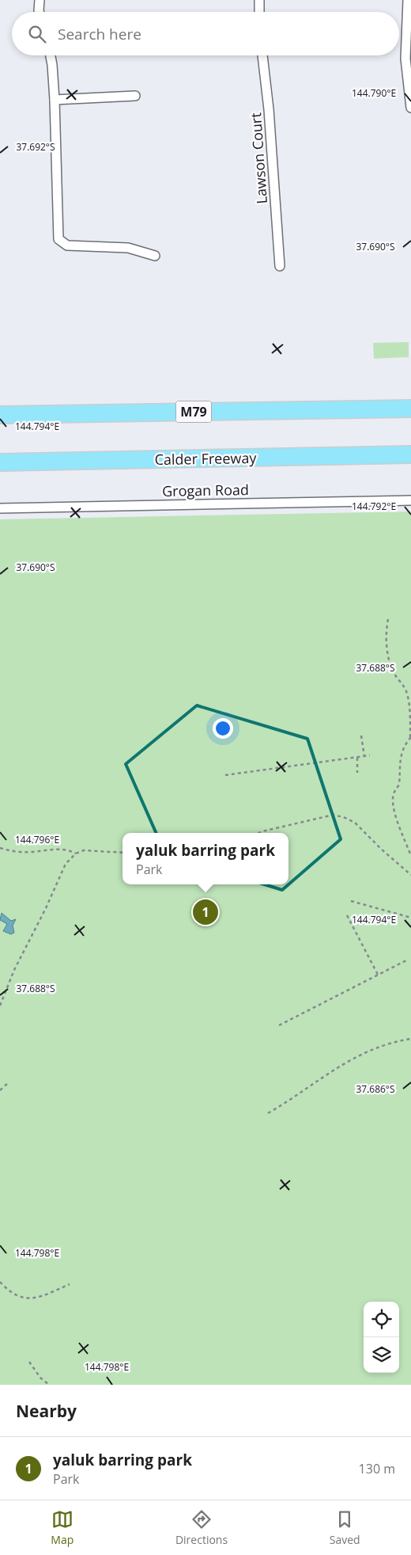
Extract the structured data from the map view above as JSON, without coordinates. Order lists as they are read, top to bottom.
{
  "streets": {
    "highway": ["M79", "Calder Freeway"],
    "street": ["Lawson Court", "Grogan Road"]
  },
  "page": {
    "search": "Search here",
    "popup": ["yaluk barring park", "Park"],
    "pins": "1",
    "heading": "Nearby",
    "list": [
      {
        "mark": "1",
        "name": "yaluk barring park",
        "note": "Park",
        "value": "130 m"
      }
    ],
    "nav": ["Map", "Directions", "Saved"]
  },
  "coordinates": [
    "144.790°E",
    "37.692°S",
    "37.690°S",
    "144.794°E",
    "144.792°E",
    "37.688°S",
    "144.796°E",
    "37.686°S",
    "144.798°E"
  ]
}
